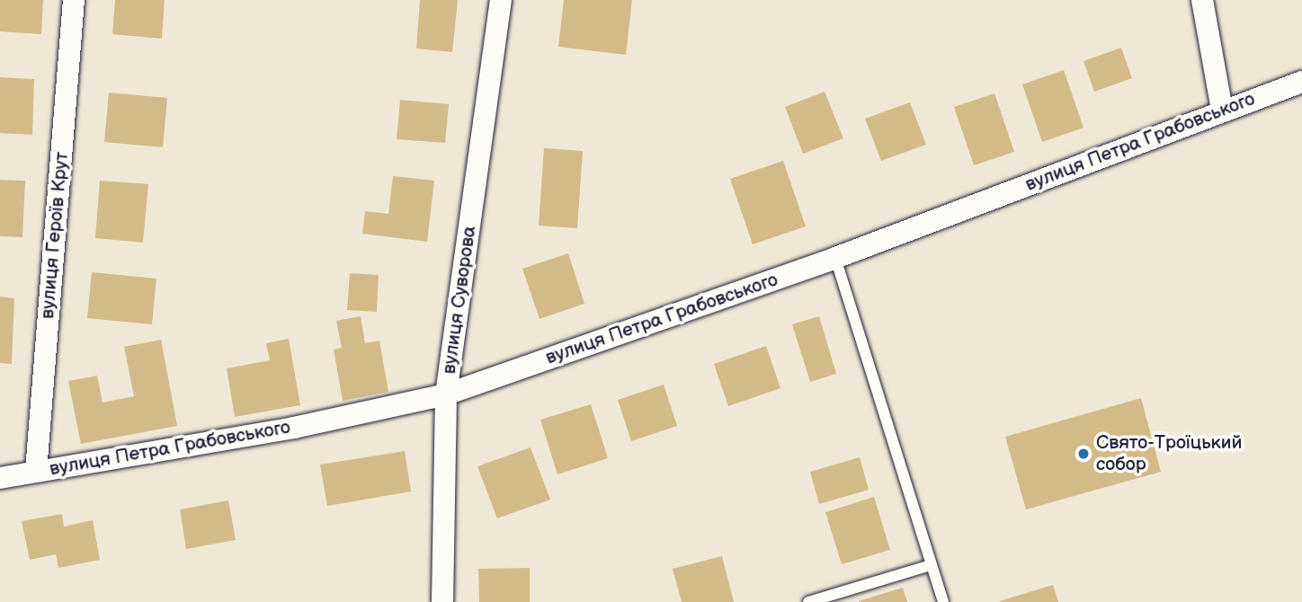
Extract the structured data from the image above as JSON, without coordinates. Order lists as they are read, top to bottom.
{
  "streets": {
    "street": ["вулиця Петра Грабовського", "вулиця Героїв Крут", "вулиця Суворова"]
  },
  "crossings": [
    ["вулиця Петра Грабовського", "вулиця Героїв Крут"],
    ["вулиця Петра Грабовського", "вулиця Суворова"]
  ],
  "places": ["Свято-Троїцький собор"]
}
